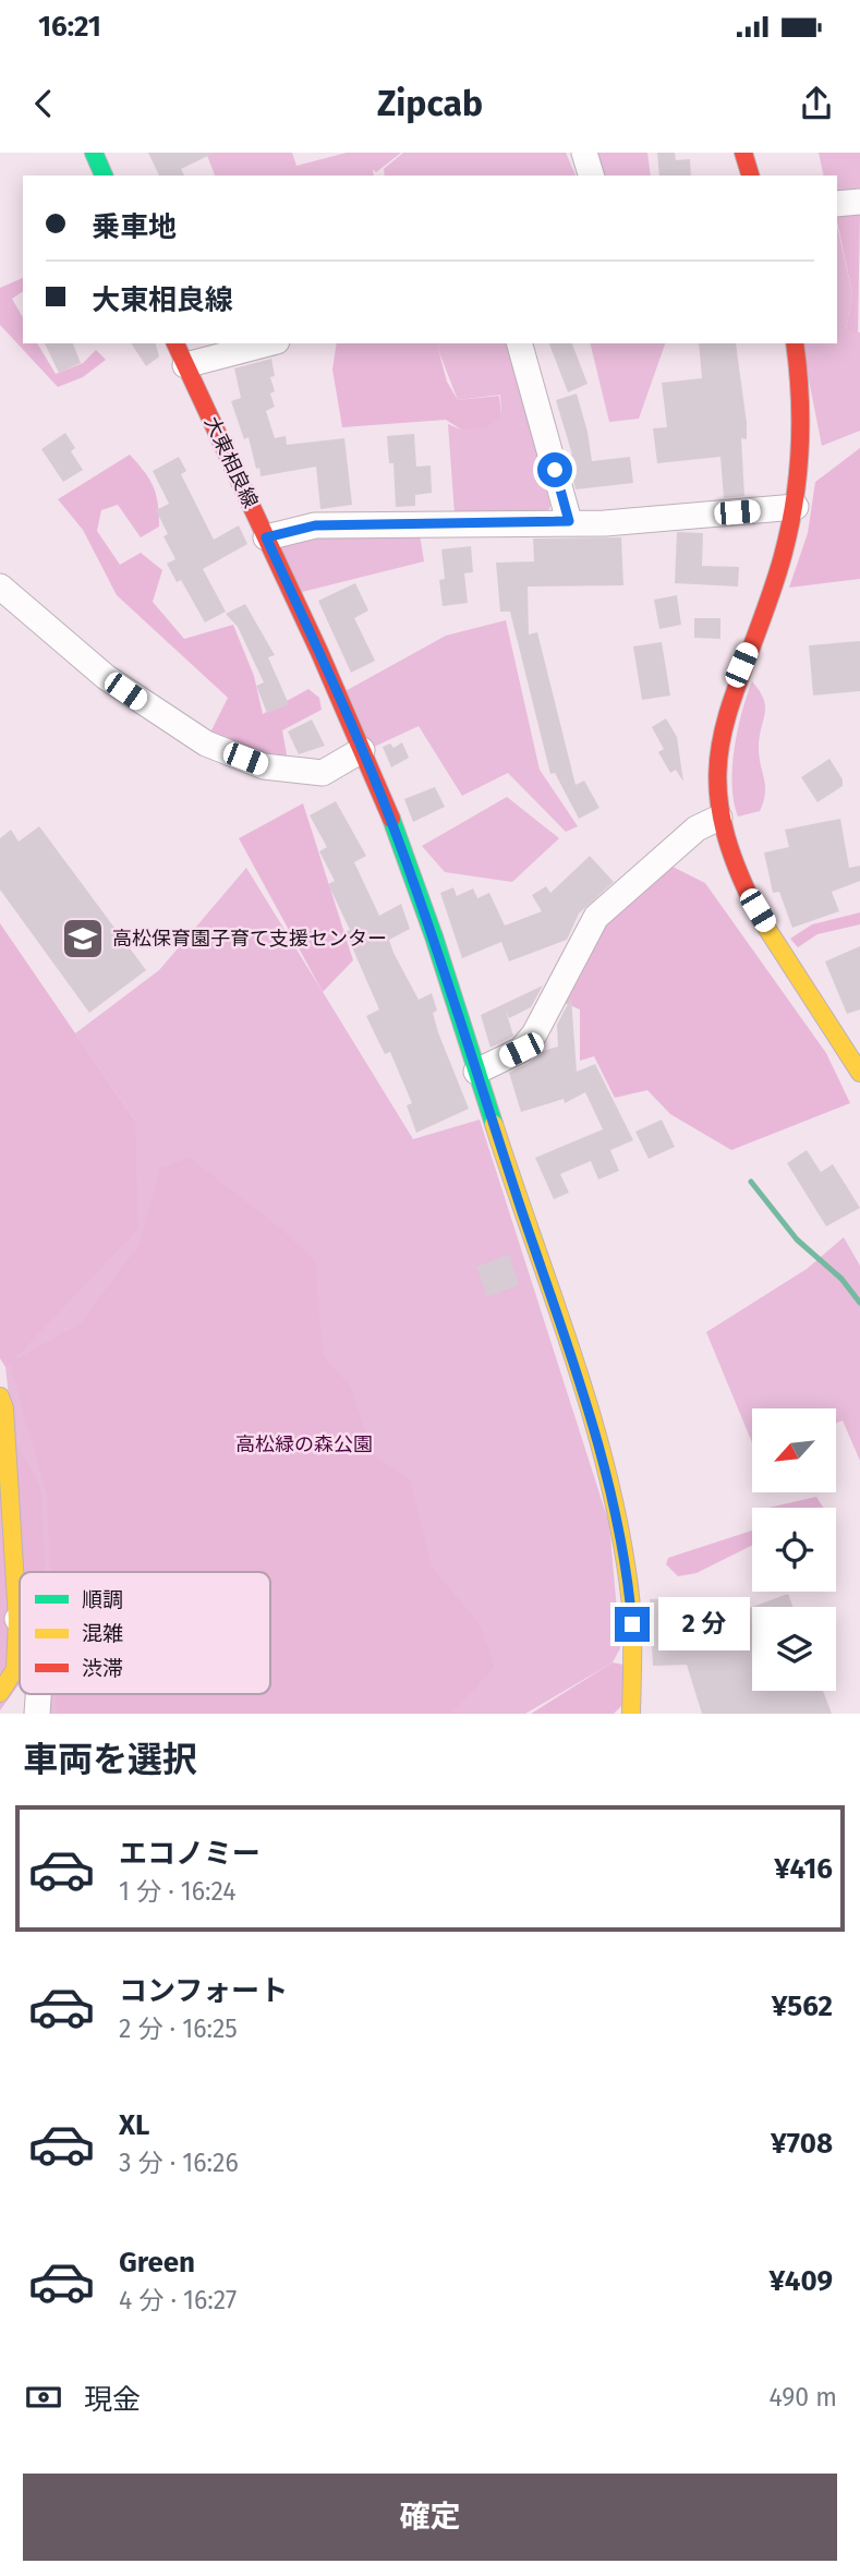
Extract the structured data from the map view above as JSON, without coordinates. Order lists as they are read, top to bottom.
{
  "streets": {
    "main road": ["大東相良線"]
  },
  "parks": ["高松緑の森公園"],
  "places": {
    "school or university": ["高松保育園子育て支援センター"]
  },
  "legend": ["順調", "混雑", "渋滞"],
  "north": "bottom left",
  "page": {
    "status": "16:21",
    "header": "Zipcab",
    "banner": ["乗車地", "大東相良線"],
    "bubble": "2 分",
    "heading": "車両を選択",
    "list": [
      {
        "name": "エコノミー",
        "note": "1 分 · 16:24",
        "value": "¥416"
      },
      {
        "name": "コンフォート",
        "note": "2 分 · 16:25",
        "value": "¥562"
      },
      {
        "name": "XL",
        "note": "3 分 · 16:26",
        "value": "¥708"
      },
      {
        "name": "Green",
        "note": "4 分 · 16:27",
        "value": "¥409"
      }
    ],
    "pay": ["現金", "490 m"],
    "buttons": "確定"
  }
}
